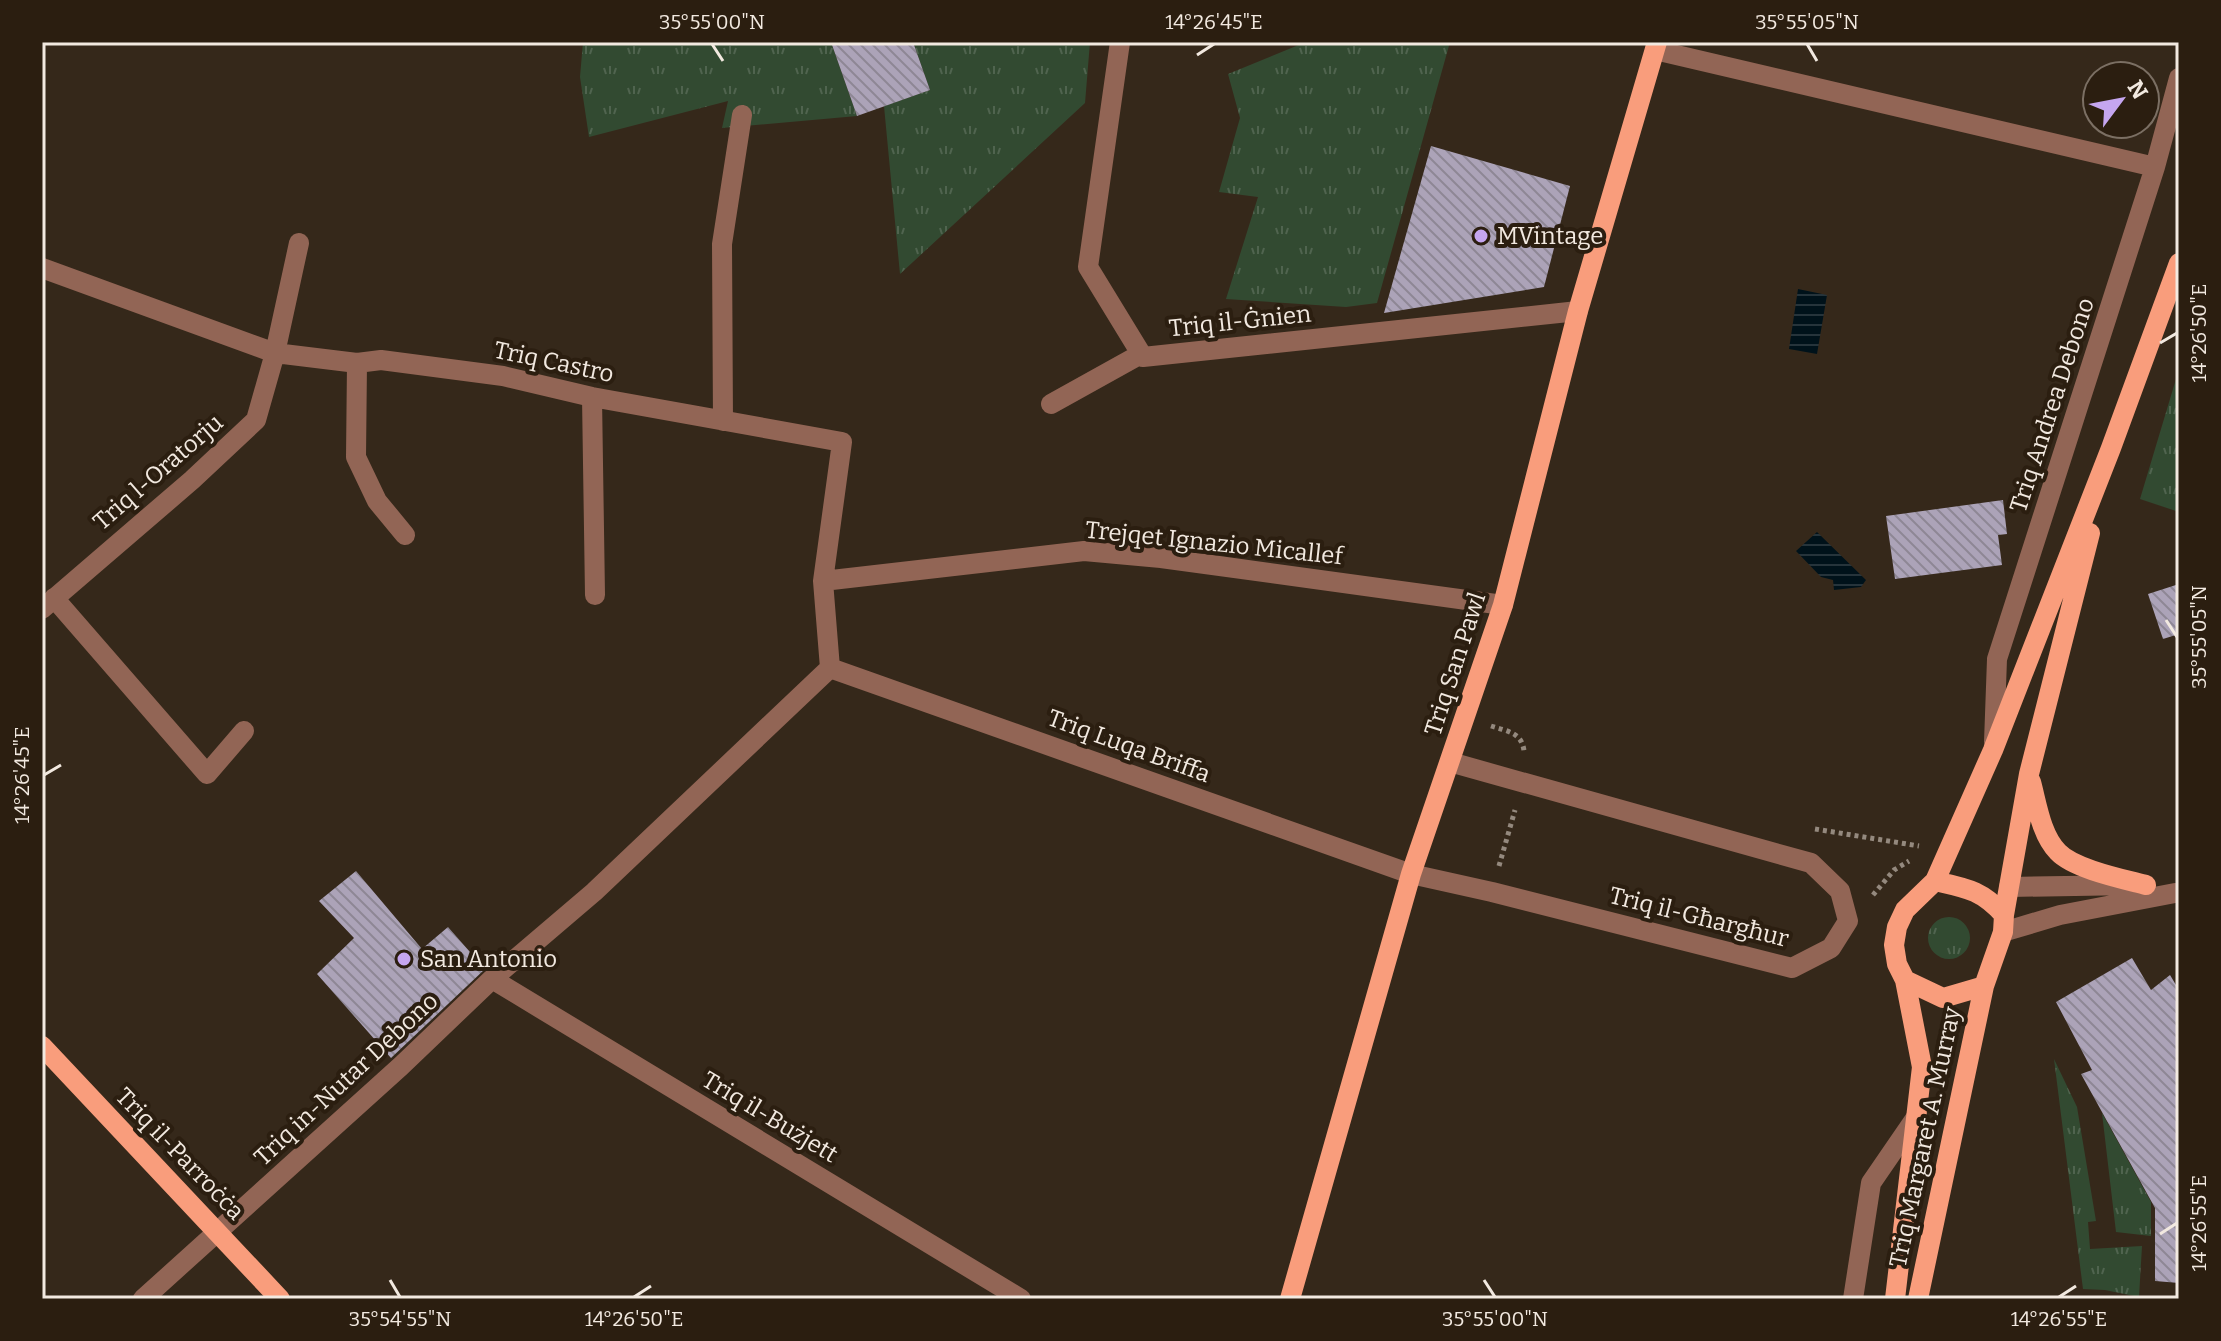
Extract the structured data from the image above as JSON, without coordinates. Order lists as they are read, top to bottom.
{
  "streets": {
    "main road": [
      "Triq Andrea Debono",
      "Triq San Pawl",
      "Triq Margaret A. Murray",
      "Triq il-Parroċċa"
    ],
    "street": [
      "Triq il-Ġnien",
      "Triq Castro",
      "Triq l-Oratorju",
      "Trejqet Ignazio Micallef",
      "Triq Luqa Briffa",
      "Triq il-Għargħur",
      "Triq in-Nutar Debono",
      "Triq il-Bużjett"
    ]
  },
  "crossings": [
    ["Triq il-Ġnien", "Triq San Pawl"],
    ["Triq Castro", "Triq l-Oratorju"],
    ["Triq Castro", "Trejqet Ignazio Micallef"],
    ["Triq Castro", "Triq Luqa Briffa"],
    ["Triq Castro", "Triq in-Nutar Debono"],
    ["Triq Andrea Debono", "Triq Margaret A. Murray"],
    ["Trejqet Ignazio Micallef", "Triq San Pawl"],
    ["Triq San Pawl", "Triq Luqa Briffa"],
    ["Triq San Pawl", "Triq il-Għargħur"],
    ["Triq Luqa Briffa", "Triq il-Għargħur"],
    ["Triq Luqa Briffa", "Triq in-Nutar Debono"],
    ["Triq in-Nutar Debono", "Triq il-Bużjett"],
    ["Triq in-Nutar Debono", "Triq il-Parroċċa"]
  ],
  "places": ["MVintage", "San Antonio"],
  "north": "top right",
  "coordinates": [
    "35°55'00\"N",
    "14°26'45\"E",
    "35°55'05\"N",
    "14°26'50\"E",
    "14°26'55\"E",
    "35°54'55\"N"
  ]
}
